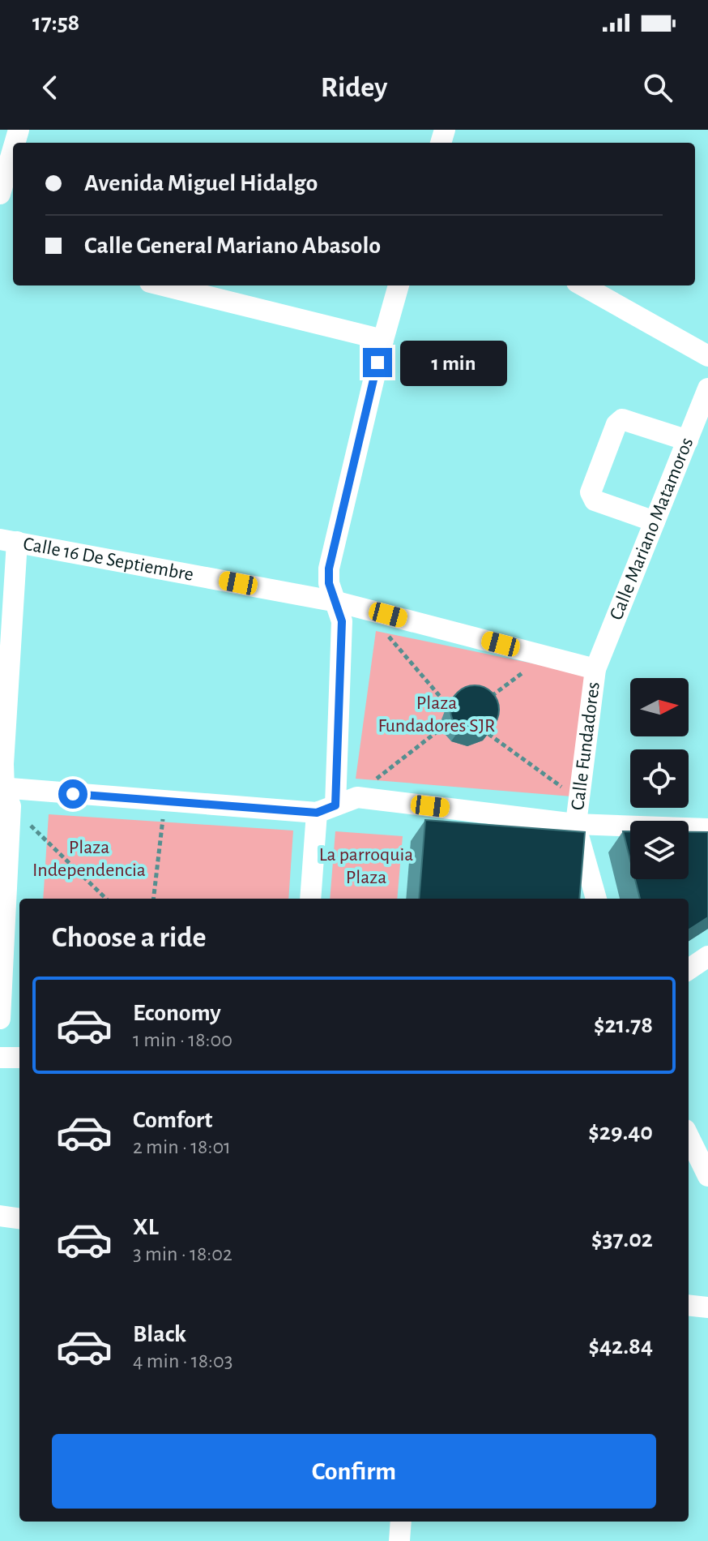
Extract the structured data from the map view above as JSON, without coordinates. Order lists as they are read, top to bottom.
{
  "streets": {
    "street": ["Calle Mariano Matamoros", "Calle 16 De Septiembre", "Calle Fundadores"]
  },
  "crossings": [
    ["Calle Mariano Matamoros", "Calle 16 De Septiembre"],
    ["Calle Mariano Matamoros", "Calle Fundadores"],
    ["Calle 16 De Septiembre", "Calle Fundadores"]
  ],
  "parks": ["Plaza Fundadores SJR", "Plaza Independencia", "La parroquia Plaza"],
  "north": "right",
  "page": {
    "status": "17:58",
    "header": "Ridey",
    "banner": ["Avenida Miguel Hidalgo", "Calle General Mariano Abasolo"],
    "bubble": "1 min",
    "heading": "Choose a ride",
    "list": [
      {
        "name": "Economy",
        "note": "1 min · 18:00",
        "value": "$21.78"
      },
      {
        "name": "Comfort",
        "note": "2 min · 18:01",
        "value": "$29.40"
      },
      {
        "name": "XL",
        "note": "3 min · 18:02",
        "value": "$37.02"
      },
      {
        "name": "Black",
        "note": "4 min · 18:03",
        "value": "$42.84"
      }
    ],
    "buttons": "Confirm"
  }
}
